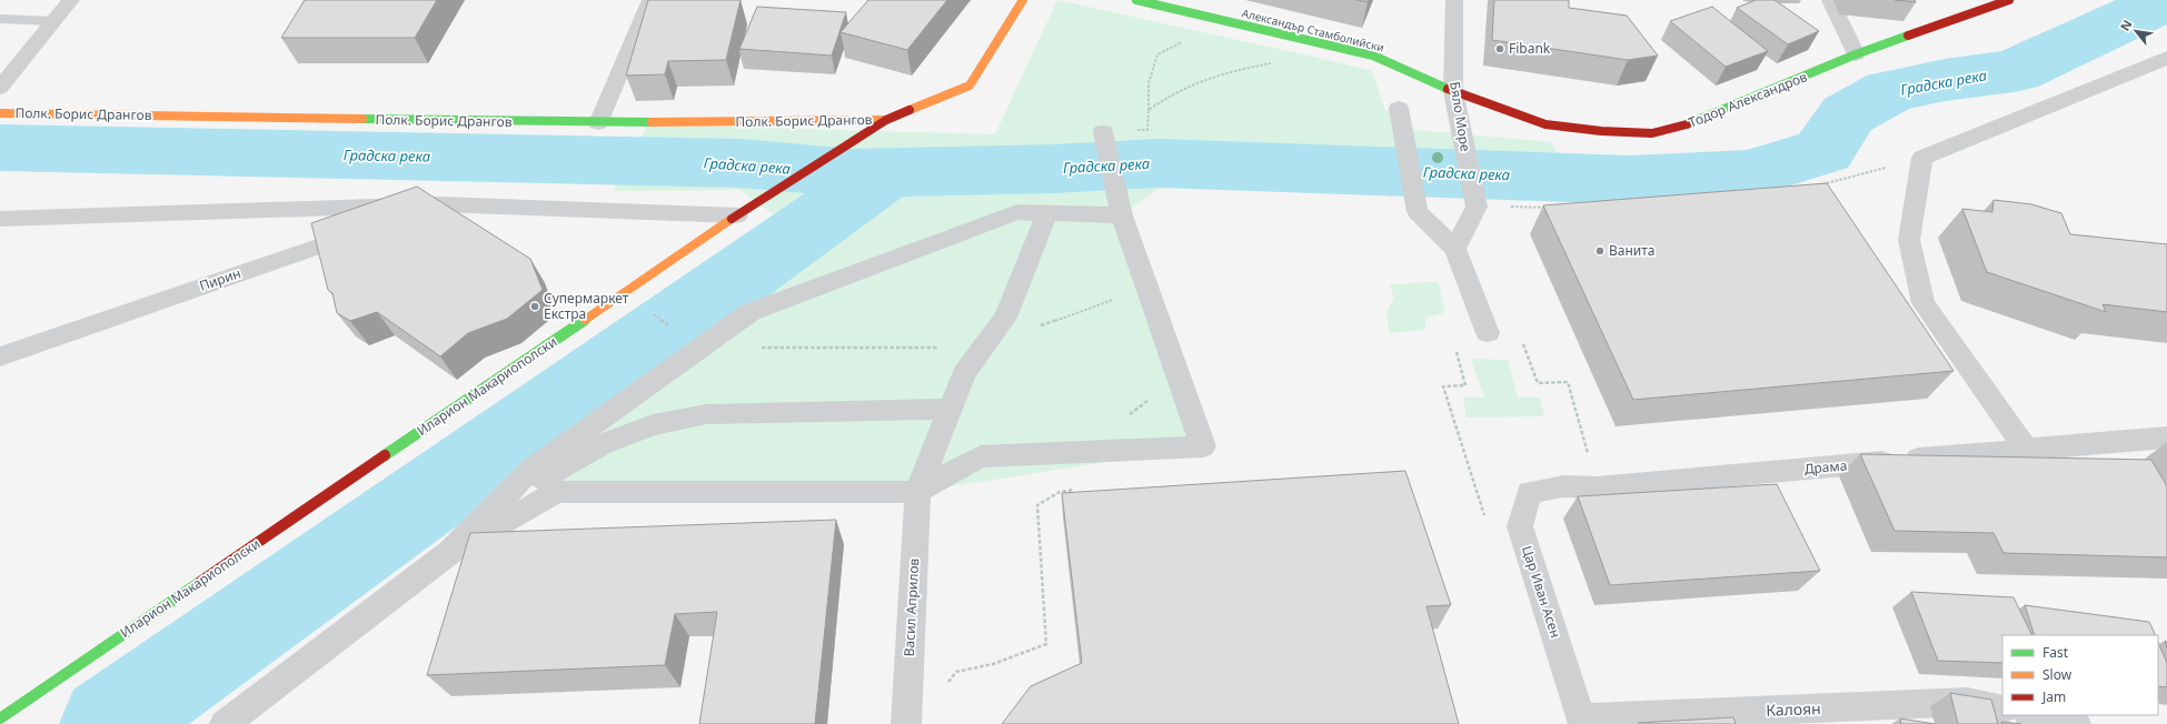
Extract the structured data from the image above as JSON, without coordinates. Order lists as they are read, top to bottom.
{
  "streets": {
    "street": [
      "Александър Стамболийски",
      "Тодор Александров",
      "Полк. Борис Дрангов",
      "Бяло Море",
      "Пирин",
      "Иларион Макариополски",
      "Драма",
      "Цар Иван Асен",
      "Васил Априлов",
      "Калоян"
    ]
  },
  "crossings": [
    ["Александър Стамболийски", "Тодор Александров"],
    ["Александър Стамболийски", "Бяло Море"],
    ["Тодор Александров", "Бяло Море"],
    ["Полк. Борис Дрангов", "Иларион Макариополски"],
    ["Драма", "Цар Иван Асен"],
    ["Цар Иван Асен", "Калоян"]
  ],
  "water": ["Градска река"],
  "places": ["Fibank", "Ванита", "Супермаркет Екстра"],
  "legend": ["Fast", "Slow", "Jam"],
  "north": "top left"
}
